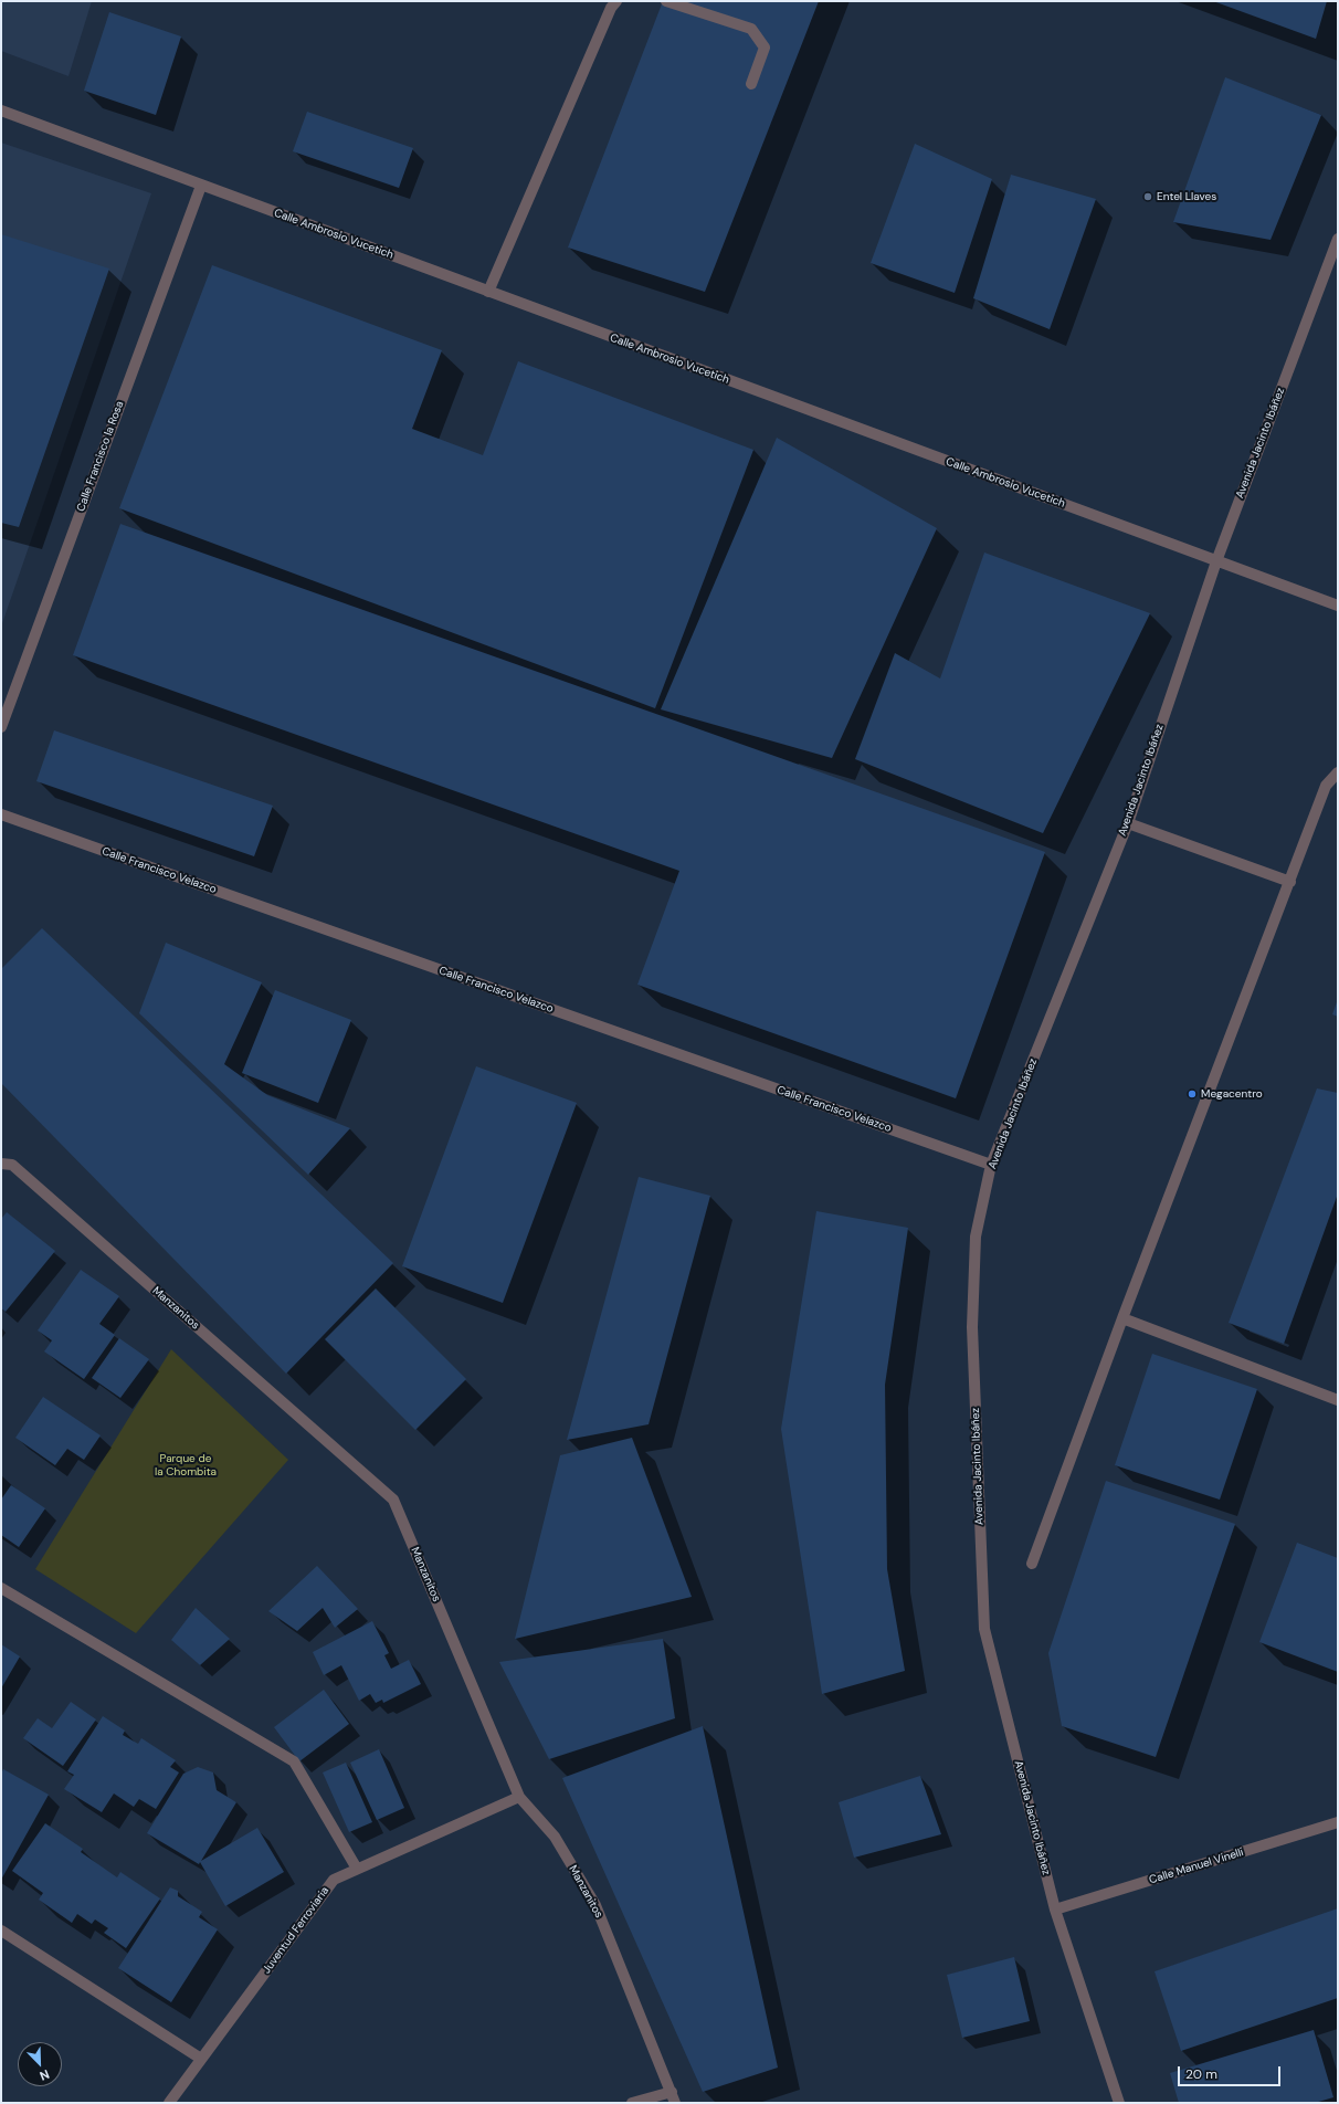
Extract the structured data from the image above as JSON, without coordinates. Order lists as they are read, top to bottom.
{
  "streets": {
    "street": [
      "Calle Ambrosio Vucetich",
      "Avenida Jacinto Ibáñez",
      "Calle Francisco la Rosa",
      "Calle Francisco Velazco",
      "Manzanitos",
      "Calle Manuel Vinelli",
      "Juventud Ferroviaria"
    ]
  },
  "crossings": [
    ["Calle Ambrosio Vucetich", "Avenida Jacinto Ibáñez"],
    ["Calle Ambrosio Vucetich", "Calle Francisco la Rosa"],
    ["Avenida Jacinto Ibáñez", "Calle Francisco Velazco"],
    ["Avenida Jacinto Ibáñez", "Calle Manuel Vinelli"],
    ["Manzanitos", "Juventud Ferroviaria"]
  ],
  "parks": ["Parque de la Chombita"],
  "places": ["Entel Llaves", "Megacentro"],
  "scale_bar": "20 m",
  "north": "bottom right"
}
